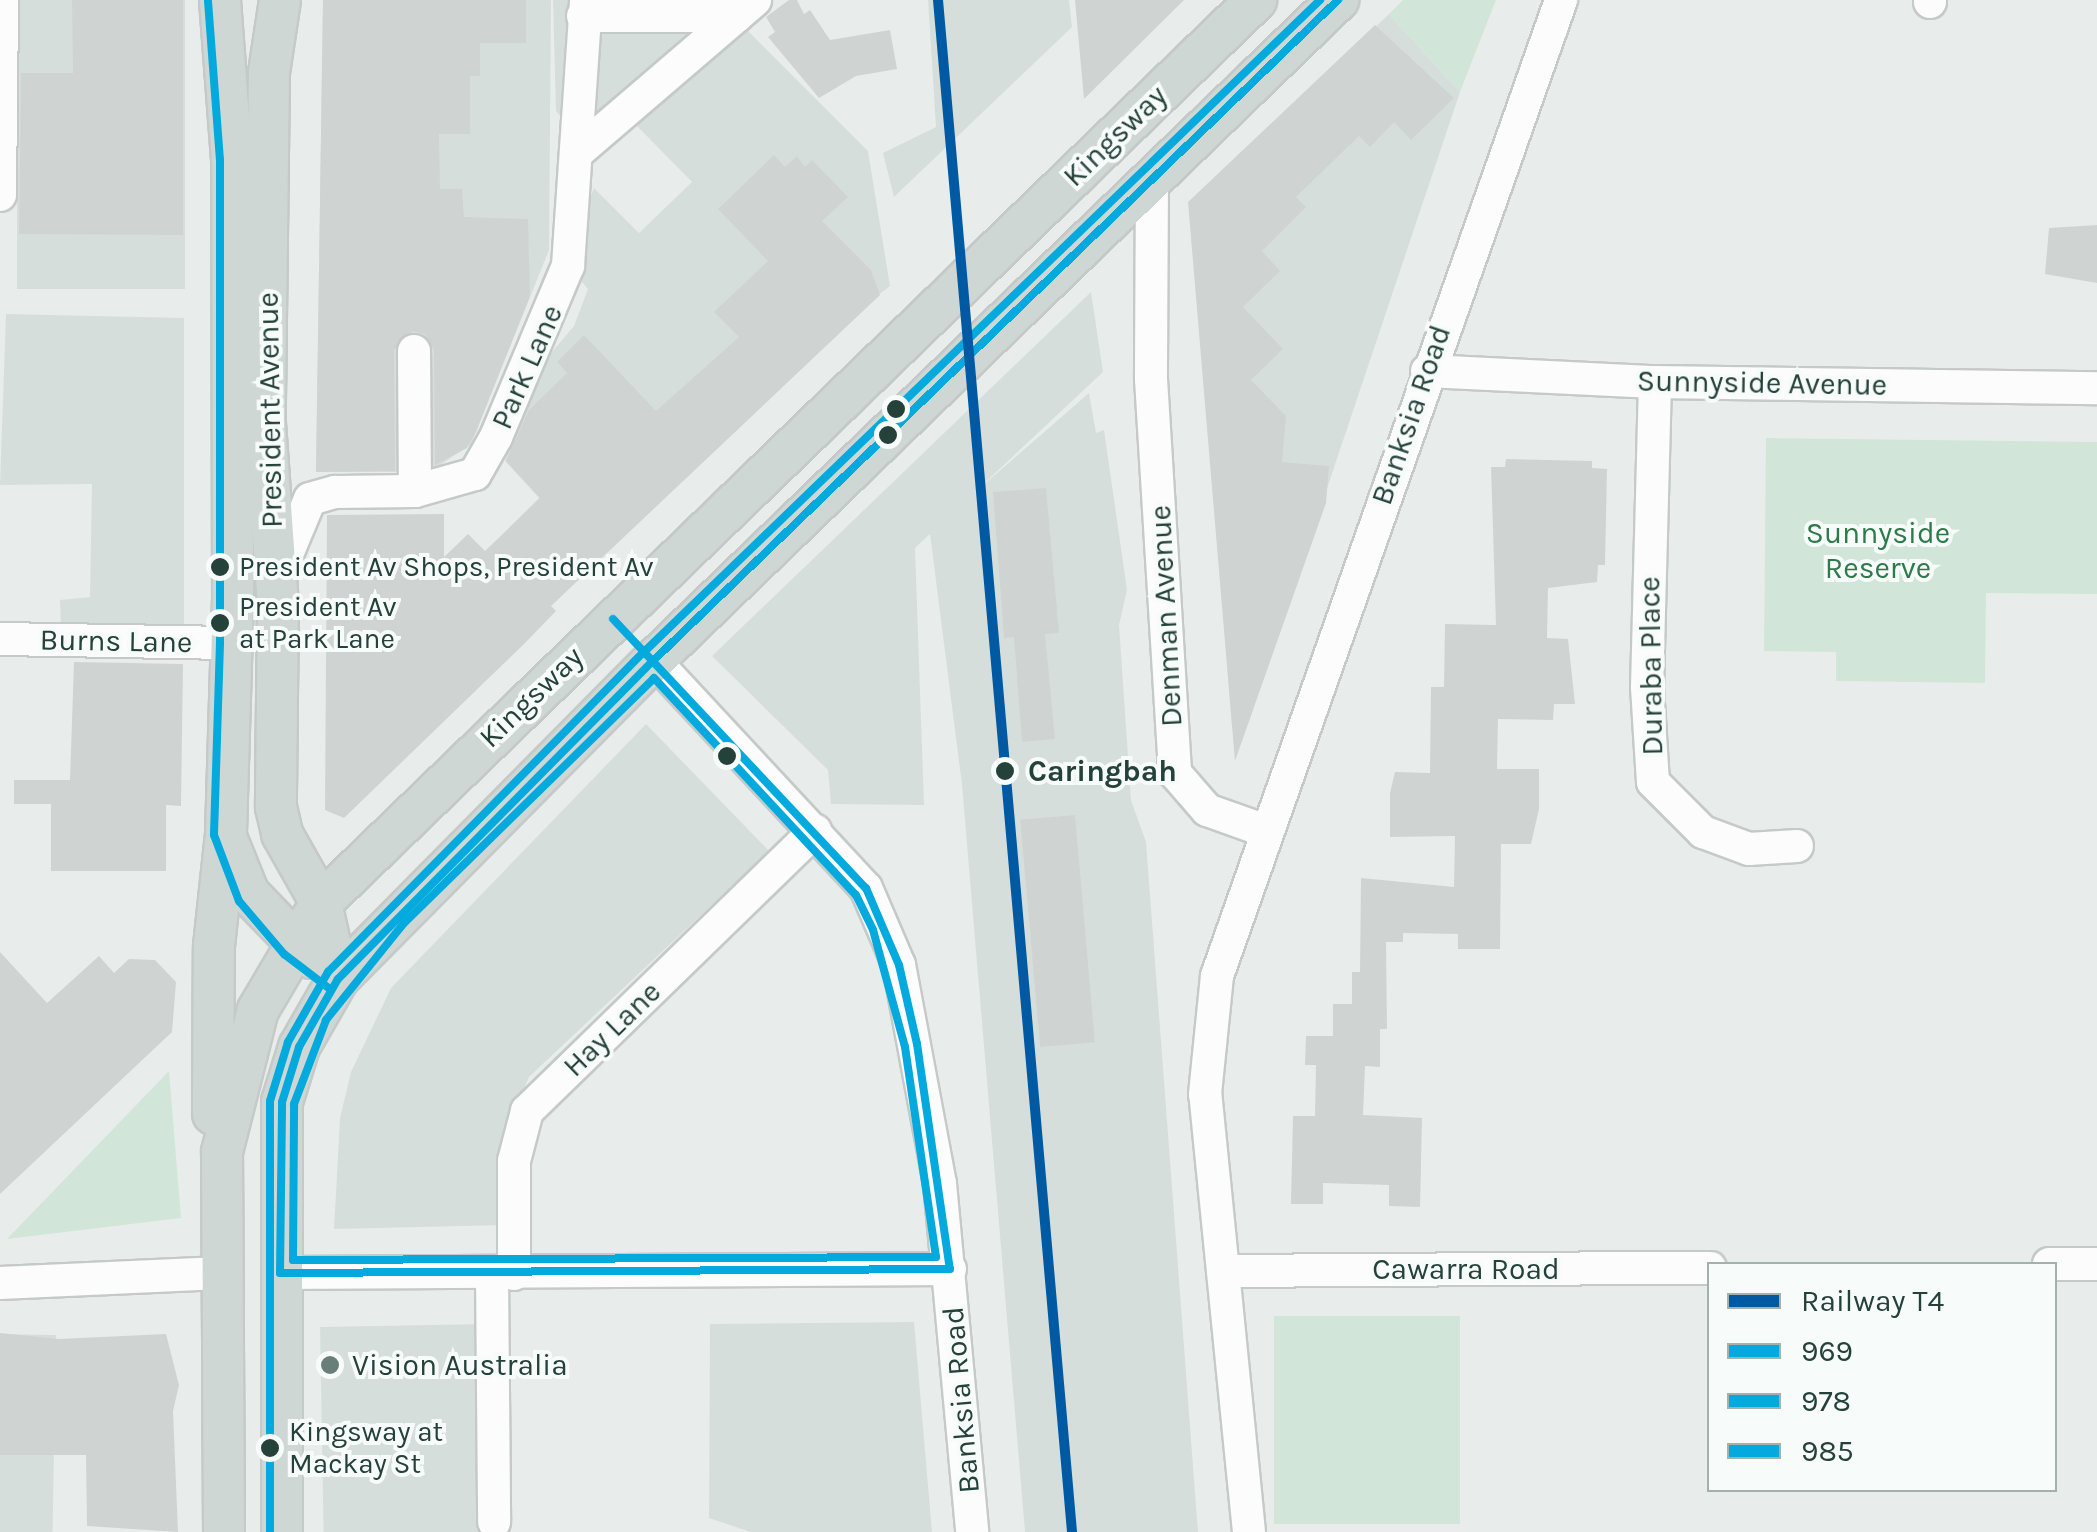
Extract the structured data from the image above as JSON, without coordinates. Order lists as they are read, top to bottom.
{
  "streets": {
    "main road": ["Kingsway", "President Avenue"],
    "street": [
      "Park Lane",
      "Sunnyside Avenue",
      "Banksia Road",
      "Denman Avenue",
      "Burns Lane",
      "Duraba Place",
      "Hay Lane",
      "Cawarra Road"
    ]
  },
  "crossings": [
    ["Kingsway", "President Avenue"],
    ["Kingsway", "Banksia Road"],
    ["Kingsway", "Denman Avenue"],
    ["Park Lane", "President Avenue"],
    ["Sunnyside Avenue", "Banksia Road"],
    ["Sunnyside Avenue", "Duraba Place"],
    ["President Avenue", "Burns Lane"],
    ["Banksia Road", "Denman Avenue"],
    ["Banksia Road", "Hay Lane"]
  ],
  "parks": ["Sunnyside Reserve"],
  "places": [
    "President Av Shops, President Av",
    "President Av at Park Lane",
    "Caringbah",
    "Vision Australia",
    "Kingsway at Mackay St"
  ],
  "lines": [
    "rail line T4",
    "transit line 969",
    "transit line 985",
    "transit line 978"
  ],
  "legend": [
    "Railway T4",
    "969",
    "978",
    "985"
  ]
}
